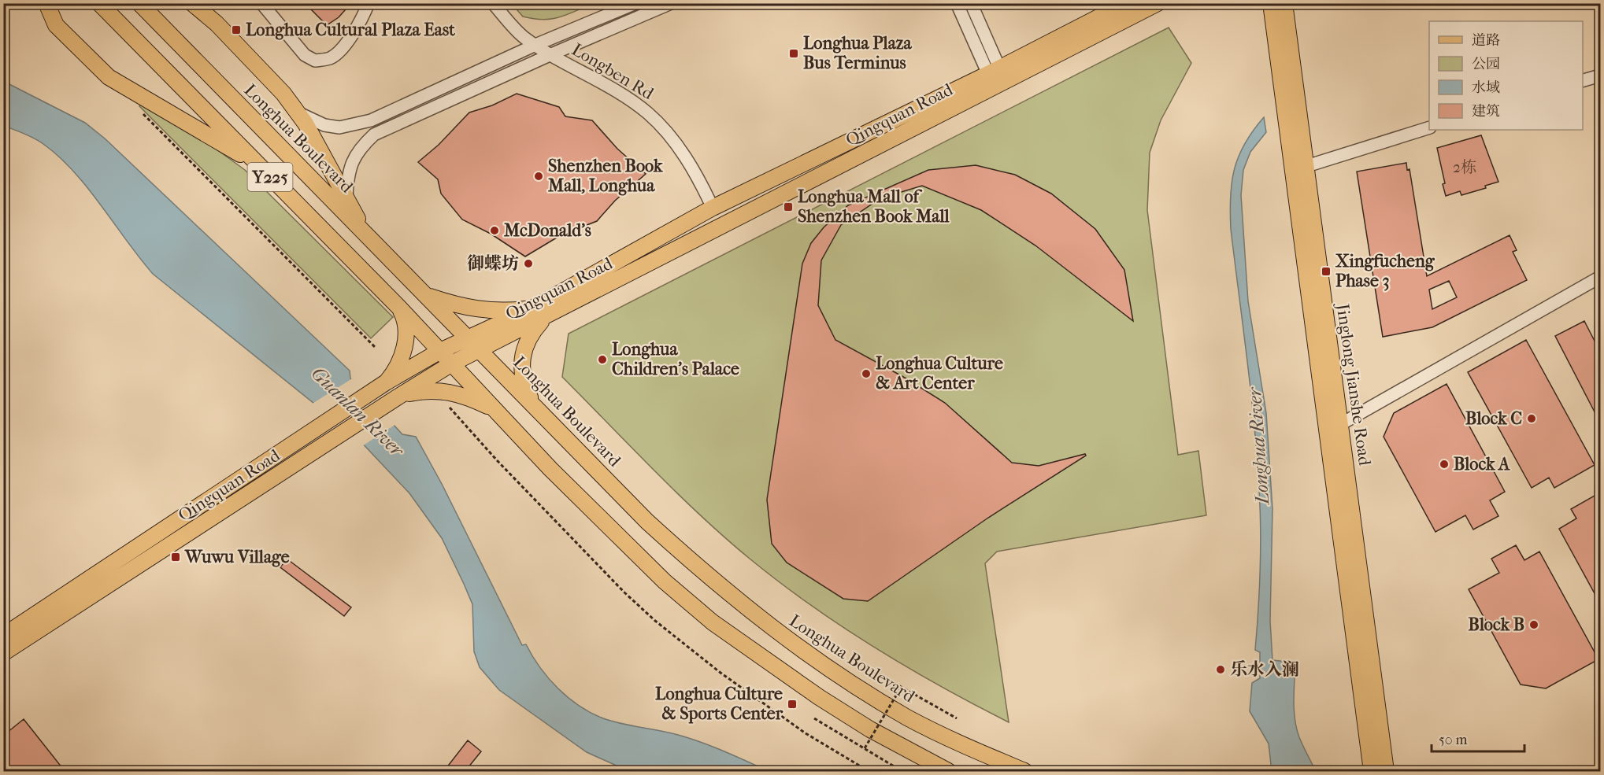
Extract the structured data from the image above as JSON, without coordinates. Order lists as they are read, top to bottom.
{
  "streets": {
    "main road": [
      "Qingquan Road",
      "Longhua Boulevard",
      "Y225",
      "Jinglong Jianshe Road"
    ],
    "street": ["Longben Rd"]
  },
  "crossings": [
    ["Longben Rd", "Qingquan Road"],
    ["Qingquan Road", "Longhua Boulevard"],
    ["Qingquan Road", "Y225"]
  ],
  "water": ["Guanlan River", "Longhua River"],
  "places": {
    "transit": [
      "Longhua Cultural Plaza East",
      "Longhua Plaza Bus Terminus",
      "Longhua Mall of Shenzhen Book Mall",
      "Xingfucheng Phase 3",
      "Wuwu Village",
      "Longhua Culture & Sports Center"
    ],
    "other": [
      "Shenzhen Book Mall, Longhua",
      "McDonald's",
      "御蝶坊",
      "Longhua Children's Palace",
      "Longhua Culture & Art Center",
      "Block C",
      "Block A",
      "Block B",
      "乐水入澜"
    ]
  },
  "house_numbers": ["2栋"],
  "legend": [
    "道路",
    "公园",
    "水域",
    "建筑"
  ],
  "scale_bar": "50 m"
}
